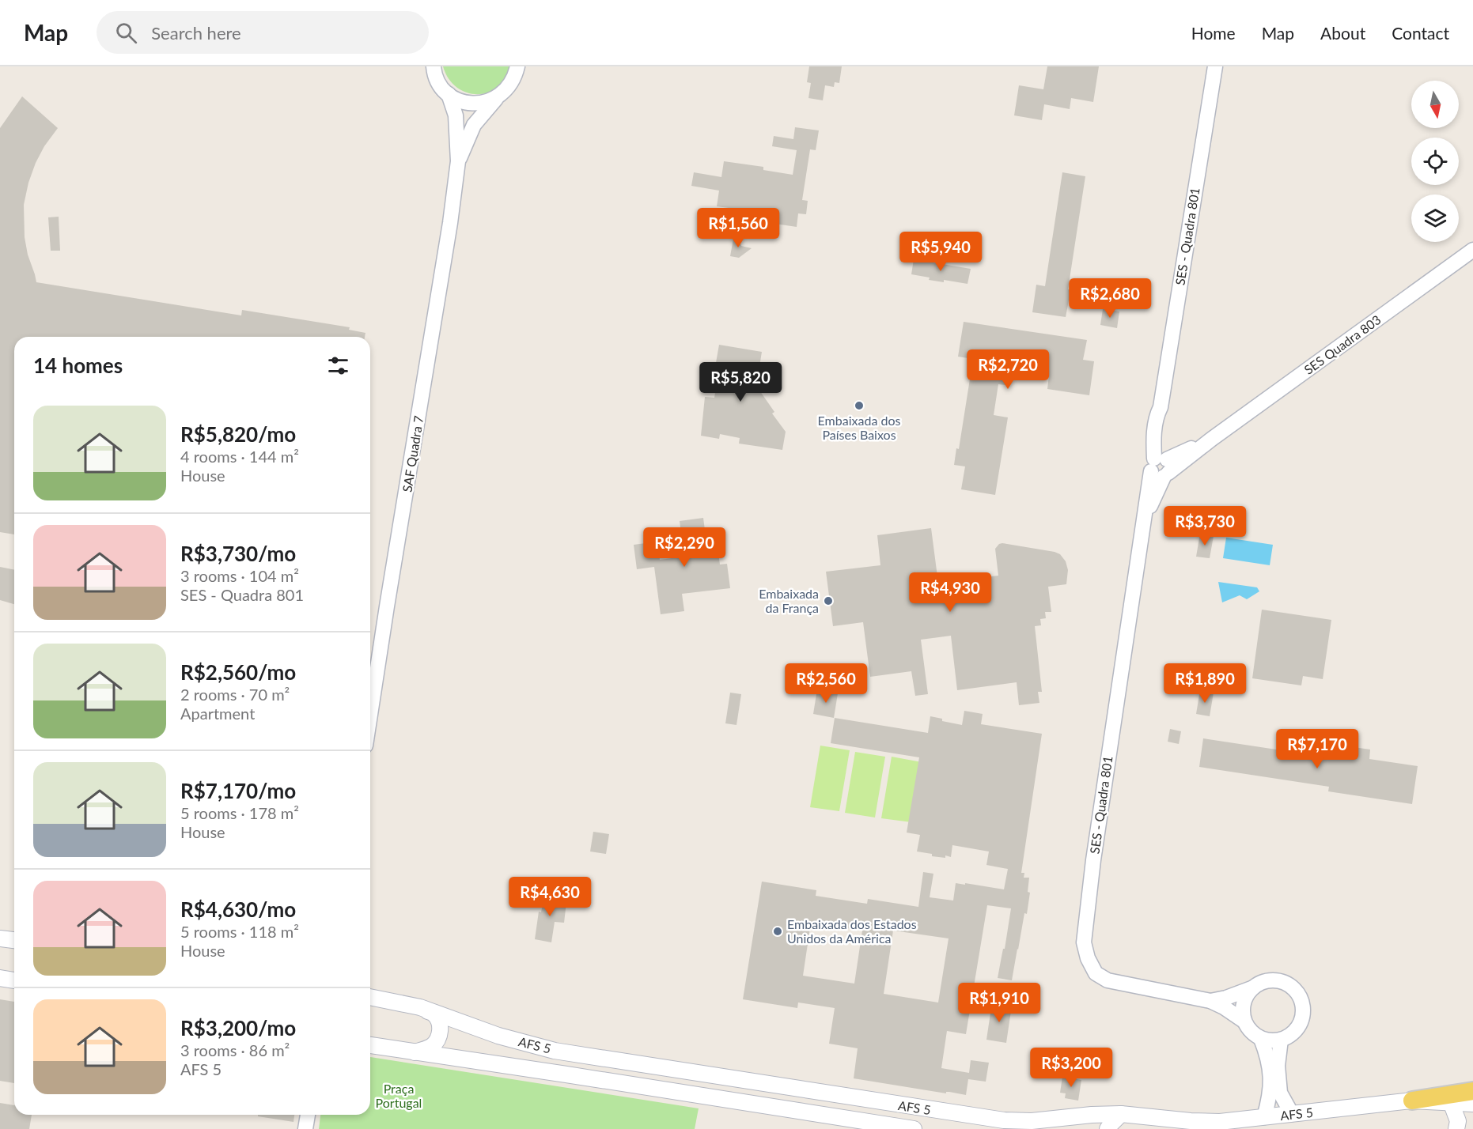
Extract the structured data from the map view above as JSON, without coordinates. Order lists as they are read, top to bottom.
{
  "streets": {
    "main road": ["AFS 5"],
    "street": ["SES - Quadra 801", "SES Quadra 803", "SAF Quadra 7"]
  },
  "crossings": [
    ["SES - Quadra 801", "SES Quadra 803"]
  ],
  "parks": ["Praça Portugal"],
  "places": ["Embaixada dos Países Baixos", "Embaixada da França", "Embaixada dos Estados Unidos da América"],
  "north": "bottom",
  "page": {
    "header": "Map",
    "search": "Search here",
    "nav": [
      "Home",
      "Map",
      "About",
      "Contact"
    ],
    "price": [
      "R$1,560",
      "R$5,940",
      "R$2,680",
      "R$2,720",
      "R$5,820",
      "R$3,730",
      "R$2,290",
      "R$4,930",
      "R$2,560",
      "R$1,890",
      "R$7,170",
      "R$4,630",
      "R$1,910",
      "R$3,200"
    ],
    "heading": "14 homes",
    "list": [
      {
        "name": "R$5,820/mo",
        "note": "4 rooms · 144 m² · House"
      },
      {
        "name": "R$3,730/mo",
        "note": "3 rooms · 104 m² · SES - Quadra 801"
      },
      {
        "name": "R$2,560/mo",
        "note": "2 rooms · 70 m² · Apartment"
      },
      {
        "name": "R$7,170/mo",
        "note": "5 rooms · 178 m² · House"
      },
      {
        "name": "R$4,630/mo",
        "note": "5 rooms · 118 m² · House"
      },
      {
        "name": "R$3,200/mo",
        "note": "3 rooms · 86 m² · AFS 5"
      }
    ]
  }
}
